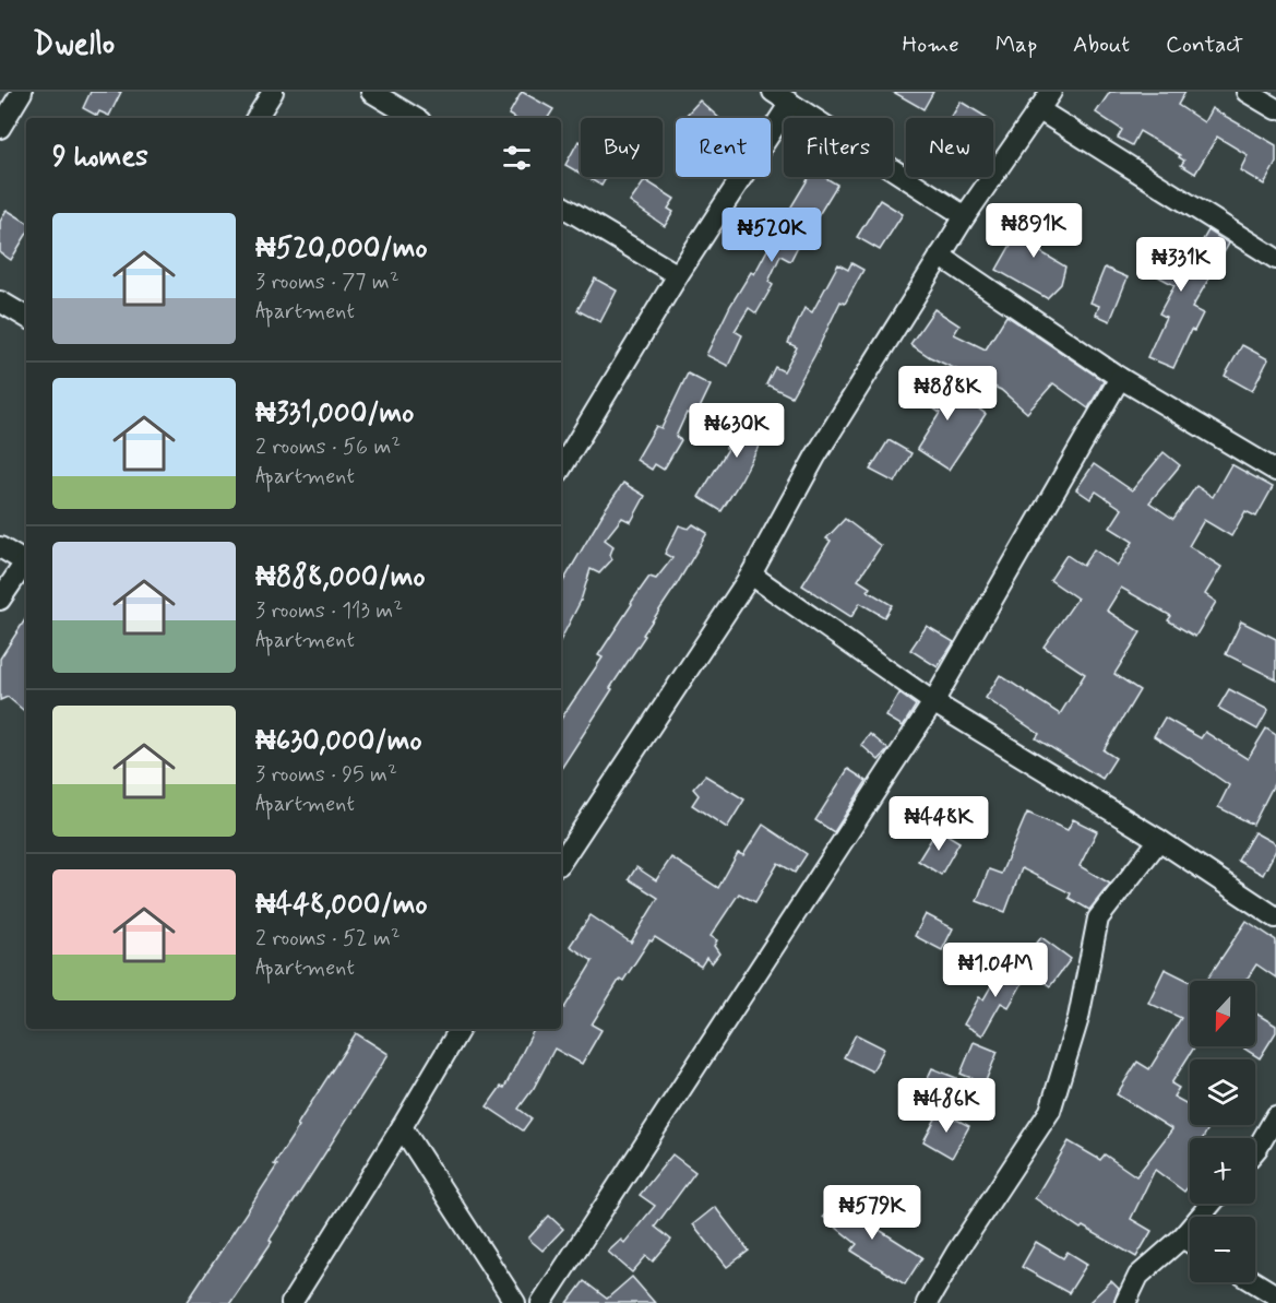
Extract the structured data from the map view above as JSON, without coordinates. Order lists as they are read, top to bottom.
{
  "north": "bottom",
  "page": {
    "header": "Dwello",
    "nav": [
      "Home",
      "Map",
      "About",
      "Contact"
    ],
    "chip": [
      "Buy",
      "Rent",
      "Filters",
      "New"
    ],
    "heading": "9 homes",
    "list": [
      {
        "name": "₦520,000/mo",
        "note": "3 rooms · 77 m² · Apartment"
      },
      {
        "name": "₦331,000/mo",
        "note": "2 rooms · 56 m² · Apartment"
      },
      {
        "name": "₦888,000/mo",
        "note": "3 rooms · 113 m² · Apartment"
      },
      {
        "name": "₦630,000/mo",
        "note": "3 rooms · 95 m² · Apartment"
      },
      {
        "name": "₦448,000/mo",
        "note": "2 rooms · 52 m² · Apartment"
      }
    ],
    "price": [
      "₦891K",
      "₦520K",
      "₦331K",
      "₦888K",
      "₦630K",
      "₦448K",
      "₦1.04M",
      "₦486K",
      "₦579K"
    ],
    "map_buttons": ["+", "−"]
  }
}
